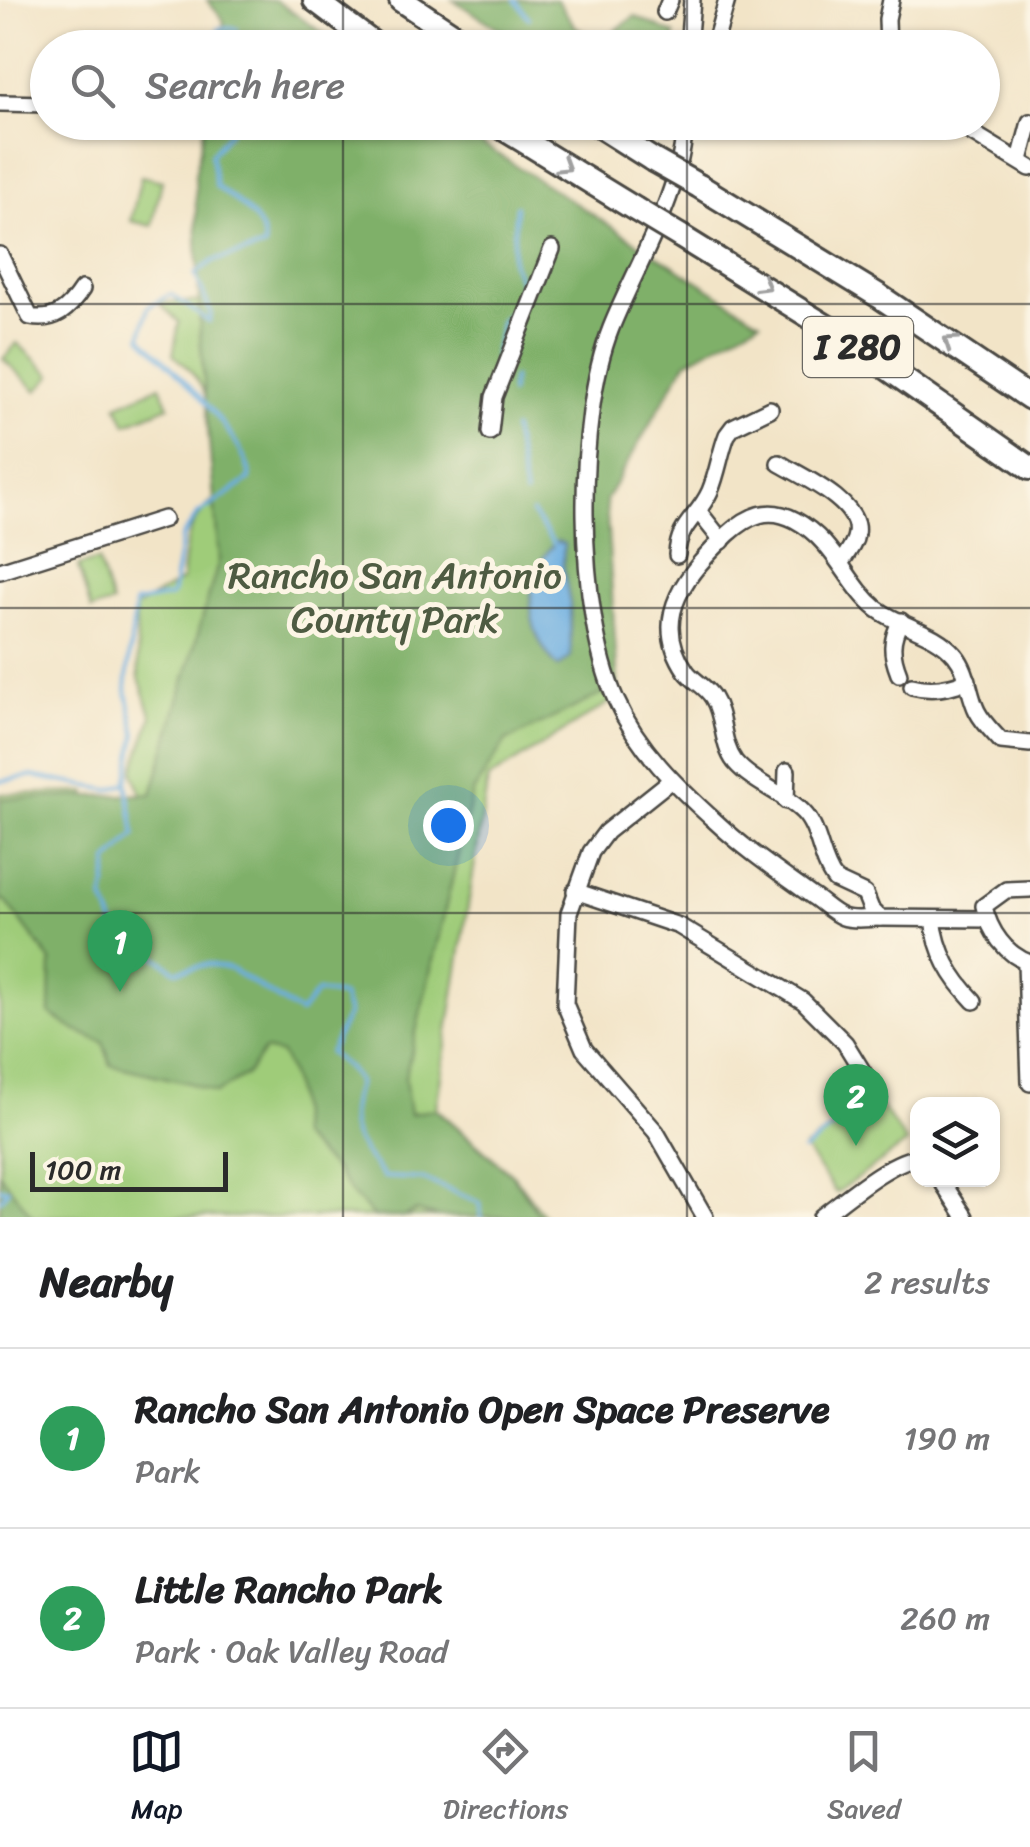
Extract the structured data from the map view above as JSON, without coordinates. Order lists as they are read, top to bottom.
{
  "streets": {
    "highway": ["I 280"]
  },
  "parks": ["Rancho San Antonio County Park"],
  "scale_bar": "100 m",
  "page": {
    "search": "Search here",
    "pins": ["1", "2"],
    "scale": "100 m",
    "heading": ["Nearby", "2 results"],
    "list": [
      {
        "mark": "1",
        "name": "Rancho San Antonio Open Space Preserve",
        "note": "Park",
        "value": "190 m"
      },
      {
        "mark": "2",
        "name": "Little Rancho Park",
        "note": "Park · Oak Valley Road",
        "value": "260 m"
      }
    ],
    "nav": ["Map", "Directions", "Saved"]
  }
}
